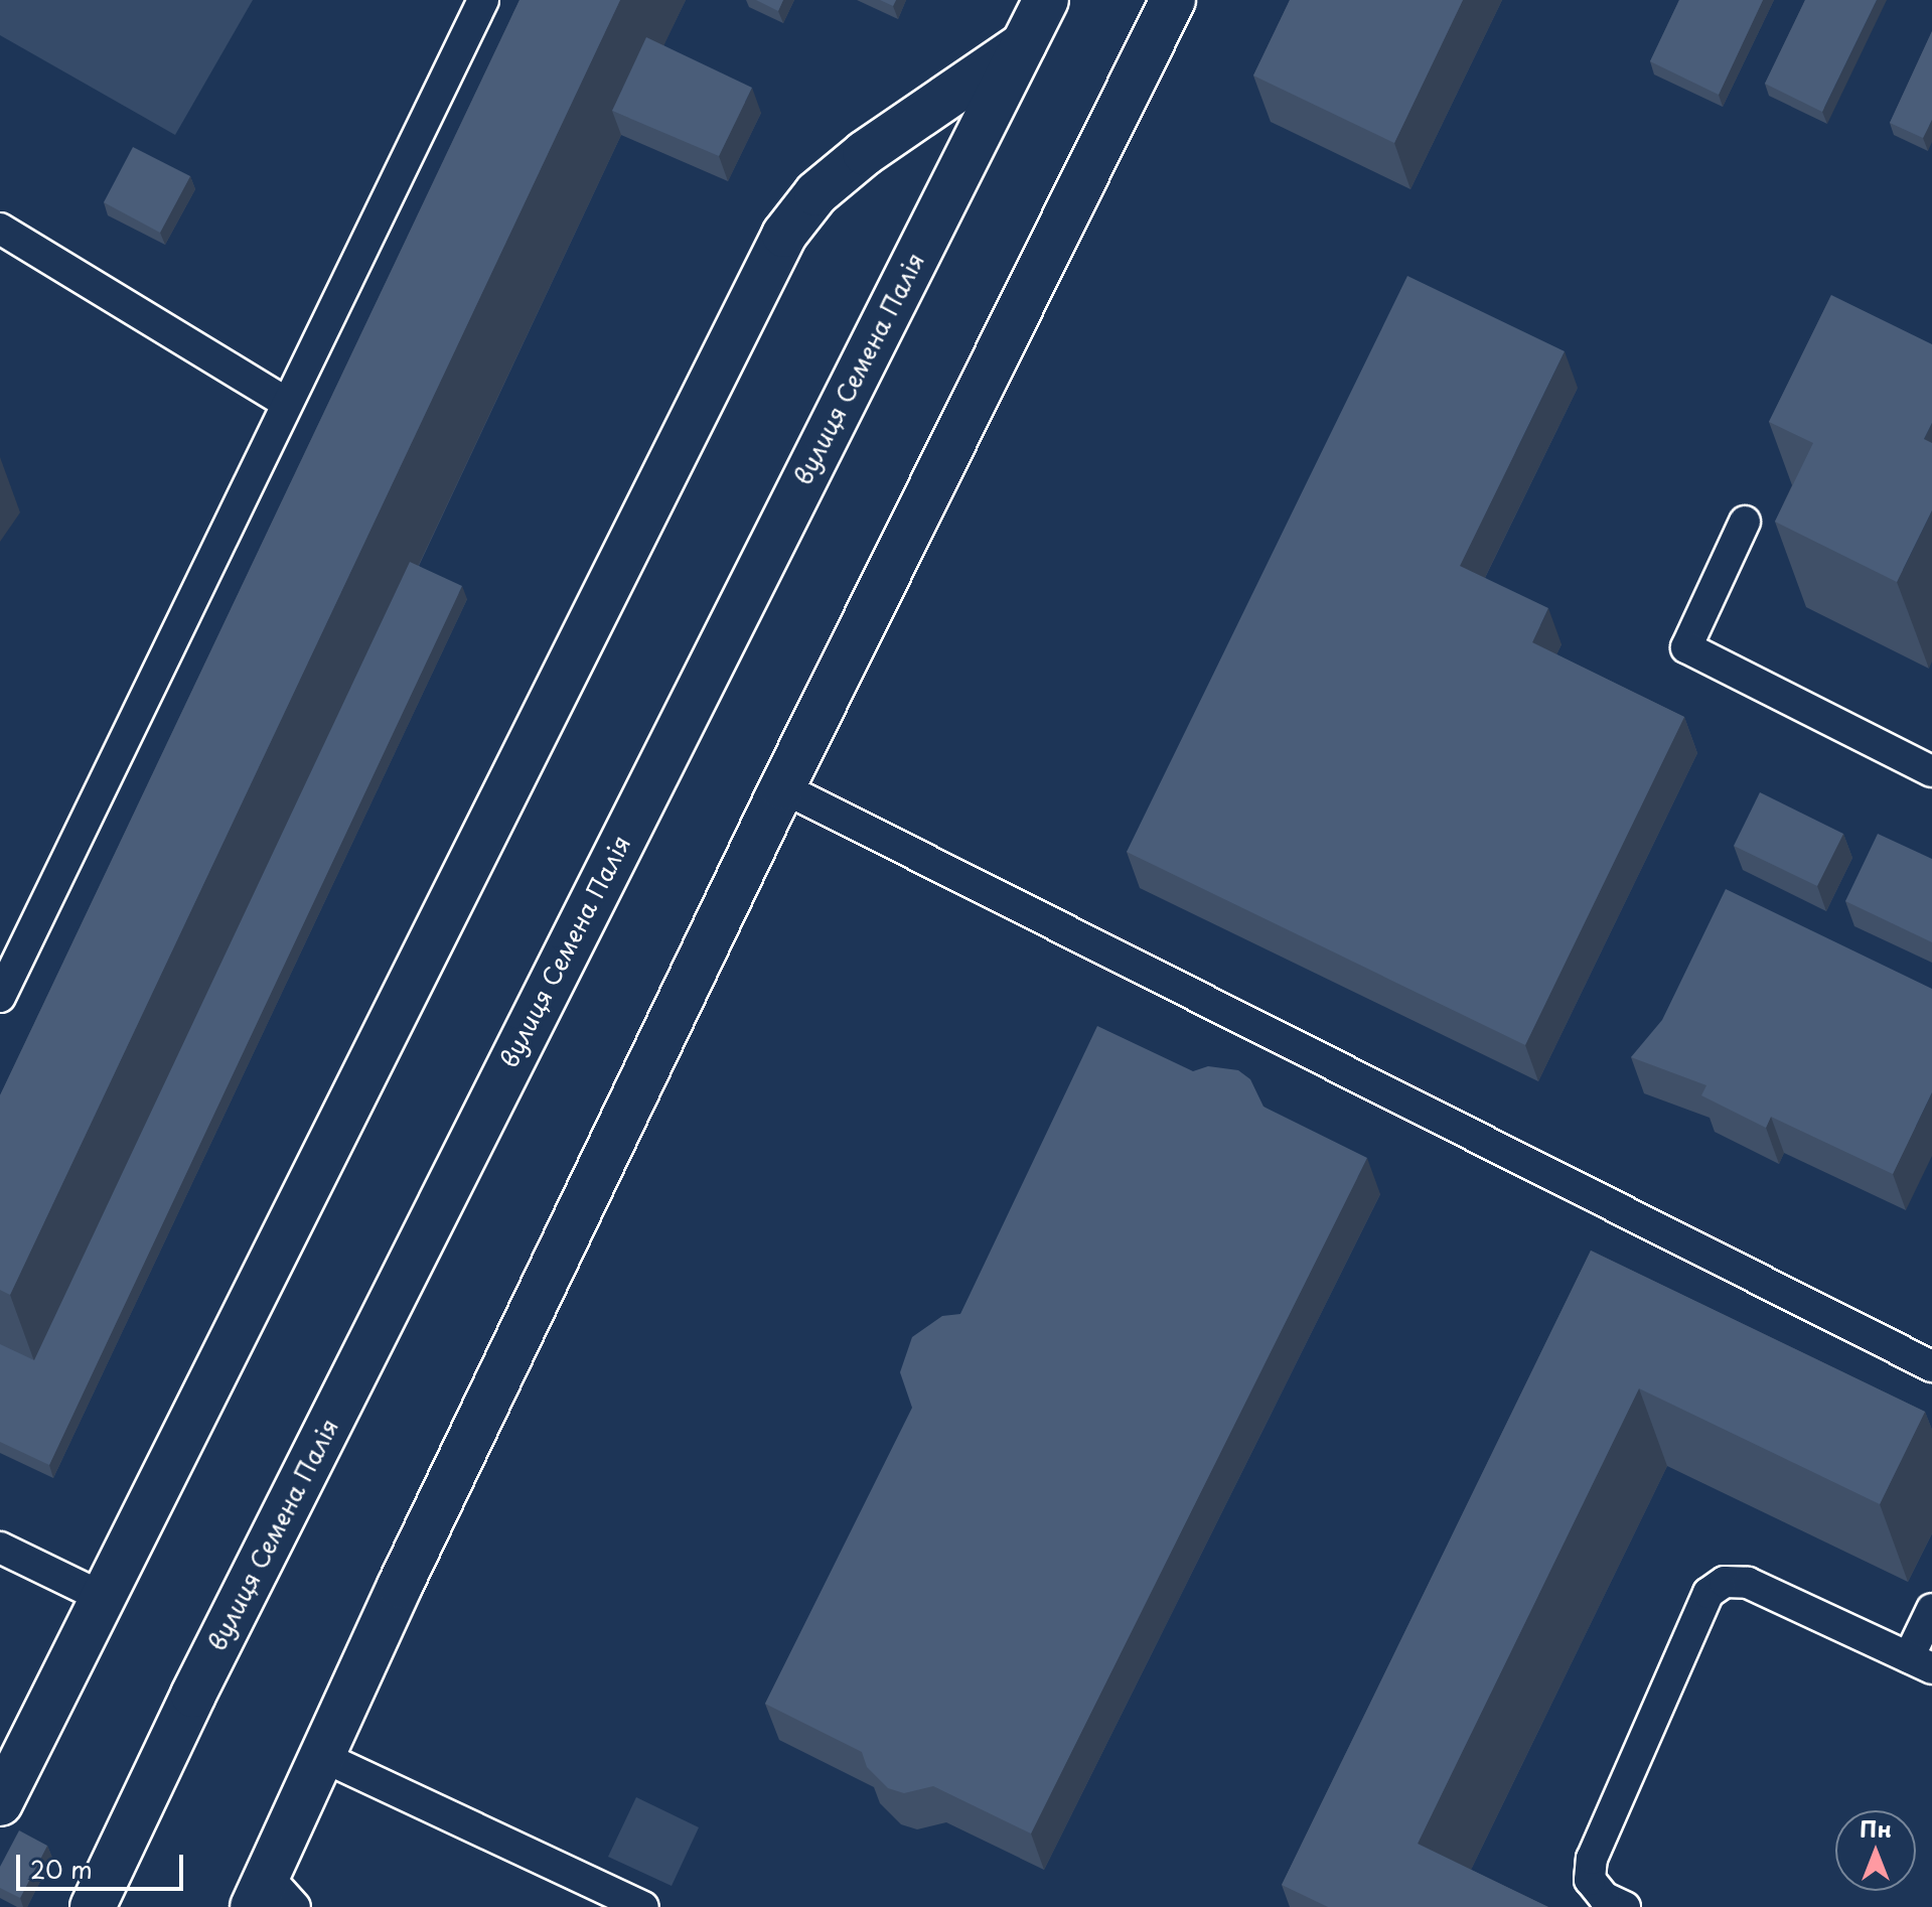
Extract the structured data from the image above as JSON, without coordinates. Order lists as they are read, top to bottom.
{
  "streets": {
    "main road": ["вулиця Семена Палія"]
  },
  "scale_bar": "20 m",
  "north": "top"
}
